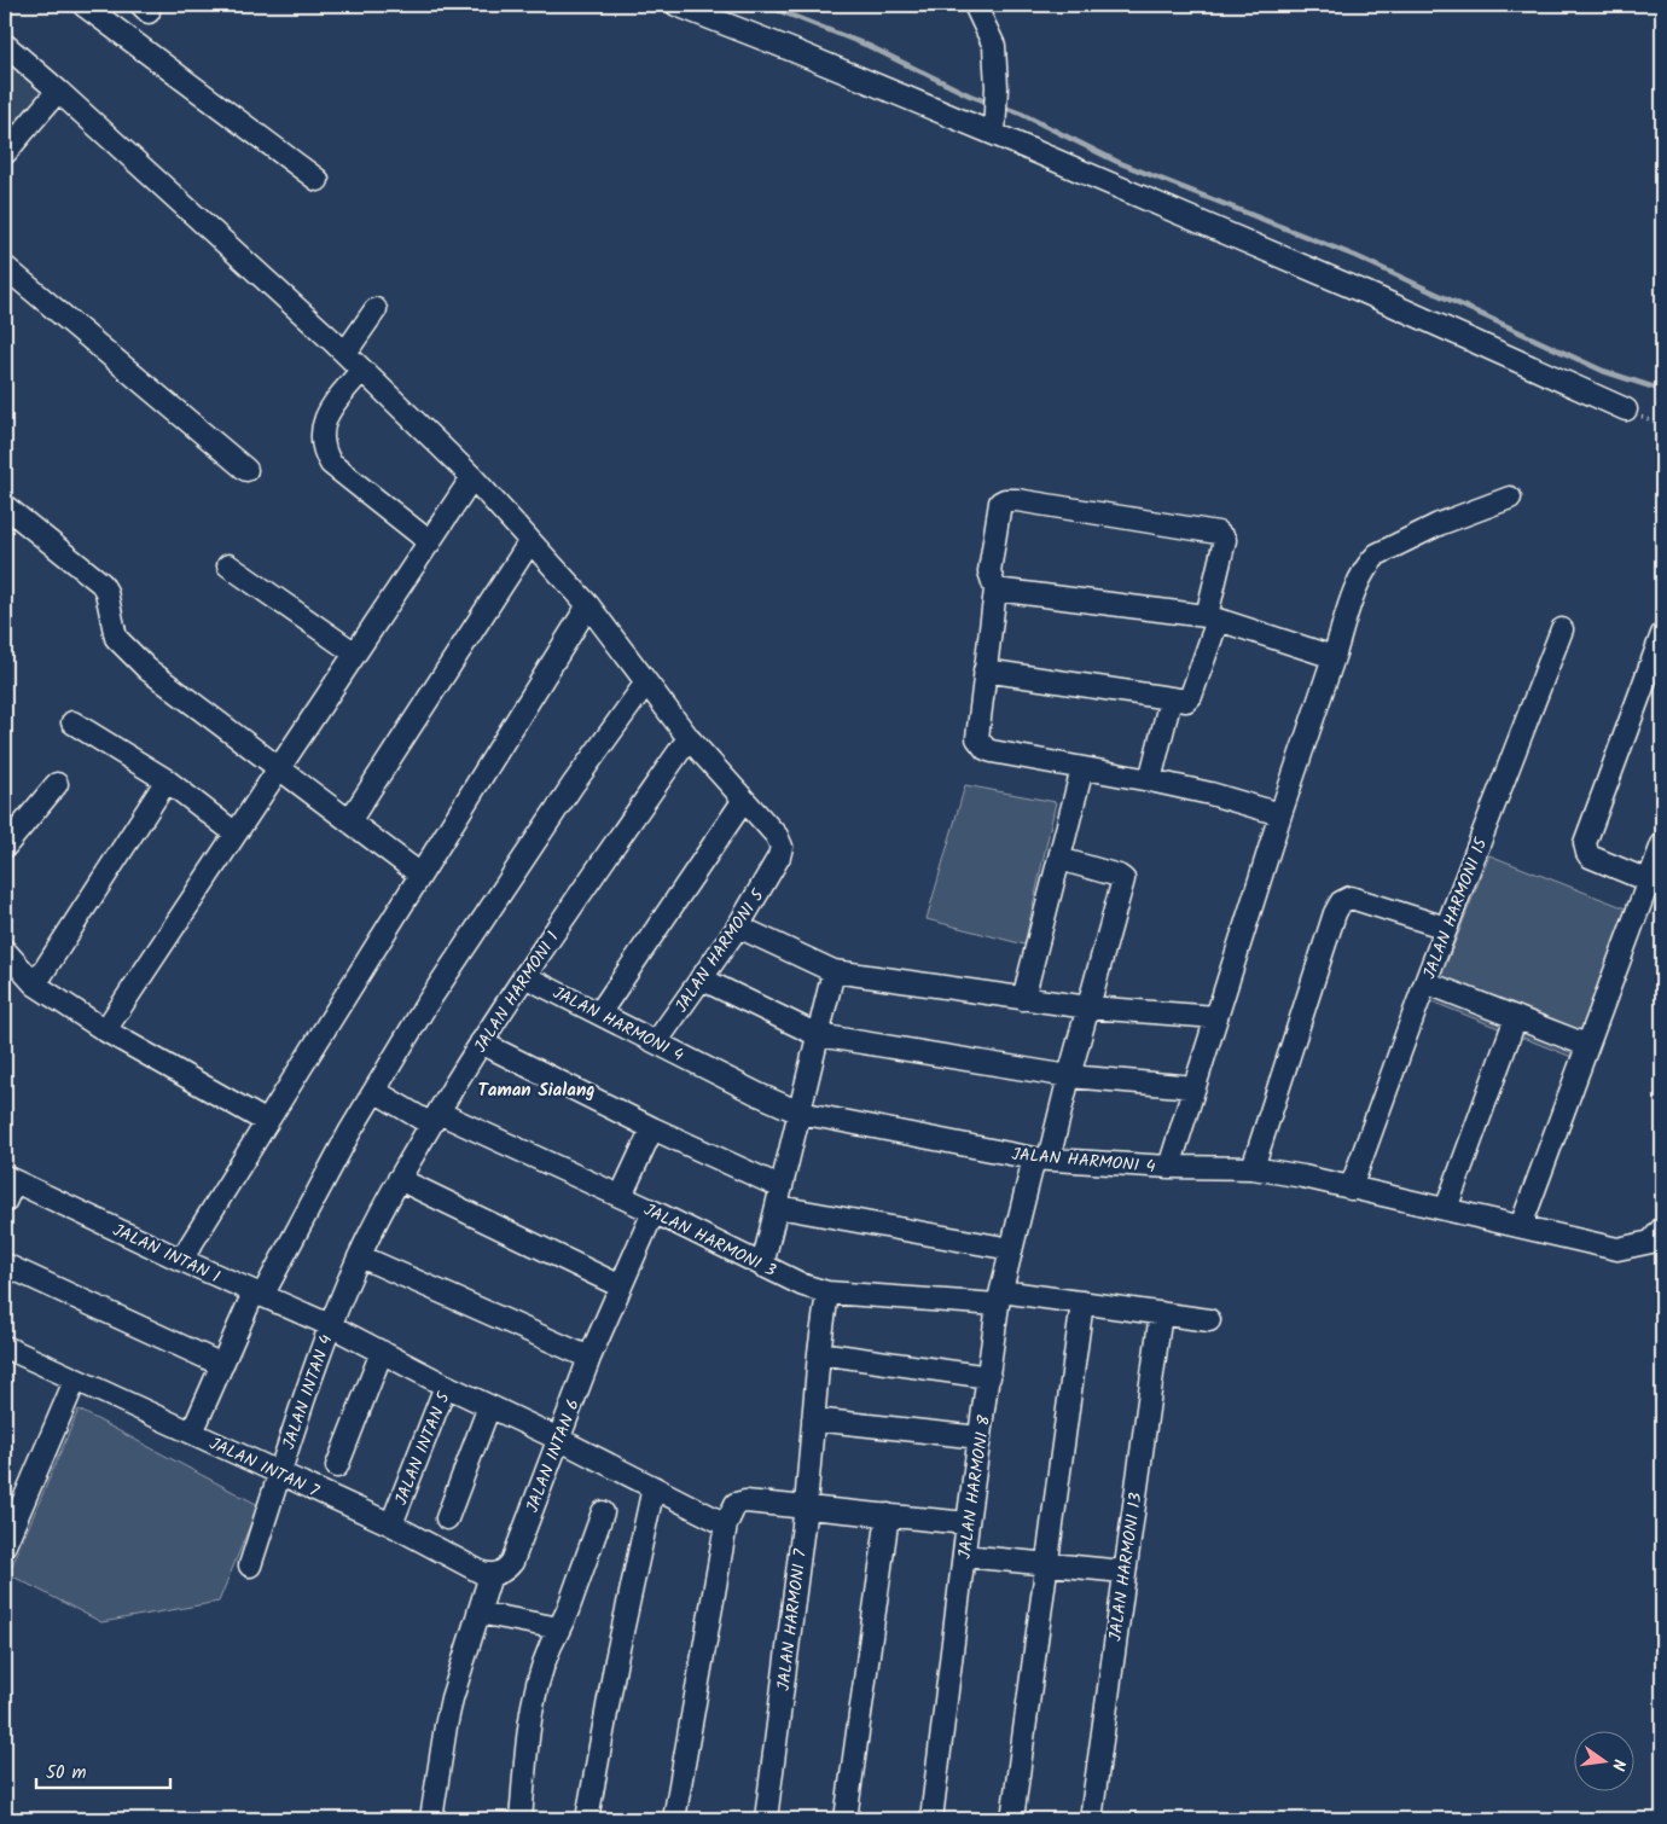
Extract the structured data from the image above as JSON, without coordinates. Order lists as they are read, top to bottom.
{
  "streets": {
    "street": [
      "JALAN HARMONI 15",
      "JALAN HARMONI 5",
      "JALAN HARMONI 1",
      "JALAN HARMONI 4",
      "JALAN HARMONI 3",
      "JALAN INTAN 1",
      "JALAN INTAN 4",
      "JALAN INTAN 5",
      "JALAN INTAN 6",
      "JALAN INTAN 7",
      "JALAN HARMONI 8",
      "JALAN HARMONI 13",
      "JALAN HARMONI 7"
    ]
  },
  "crossings": [
    ["JALAN HARMONI 15", "JALAN HARMONI 4"],
    ["JALAN HARMONI 5", "JALAN HARMONI 4"],
    ["JALAN HARMONI 1", "JALAN HARMONI 4"],
    ["JALAN HARMONI 1", "JALAN HARMONI 3"],
    ["JALAN HARMONI 1", "JALAN INTAN 4"],
    ["JALAN HARMONI 4", "JALAN HARMONI 8"],
    ["JALAN HARMONI 3", "JALAN INTAN 6"],
    ["JALAN HARMONI 3", "JALAN HARMONI 8"],
    ["JALAN HARMONI 3", "JALAN HARMONI 13"],
    ["JALAN HARMONI 3", "JALAN HARMONI 7"],
    ["JALAN INTAN 1", "JALAN INTAN 4"],
    ["JALAN INTAN 1", "JALAN INTAN 5"],
    ["JALAN INTAN 4", "JALAN INTAN 7"],
    ["JALAN INTAN 5", "JALAN INTAN 6"],
    ["JALAN INTAN 5", "JALAN INTAN 7"],
    ["JALAN INTAN 6", "JALAN INTAN 7"]
  ],
  "districts": ["Taman Sialang"],
  "scale_bar": "50 m",
  "north": "right"
}
